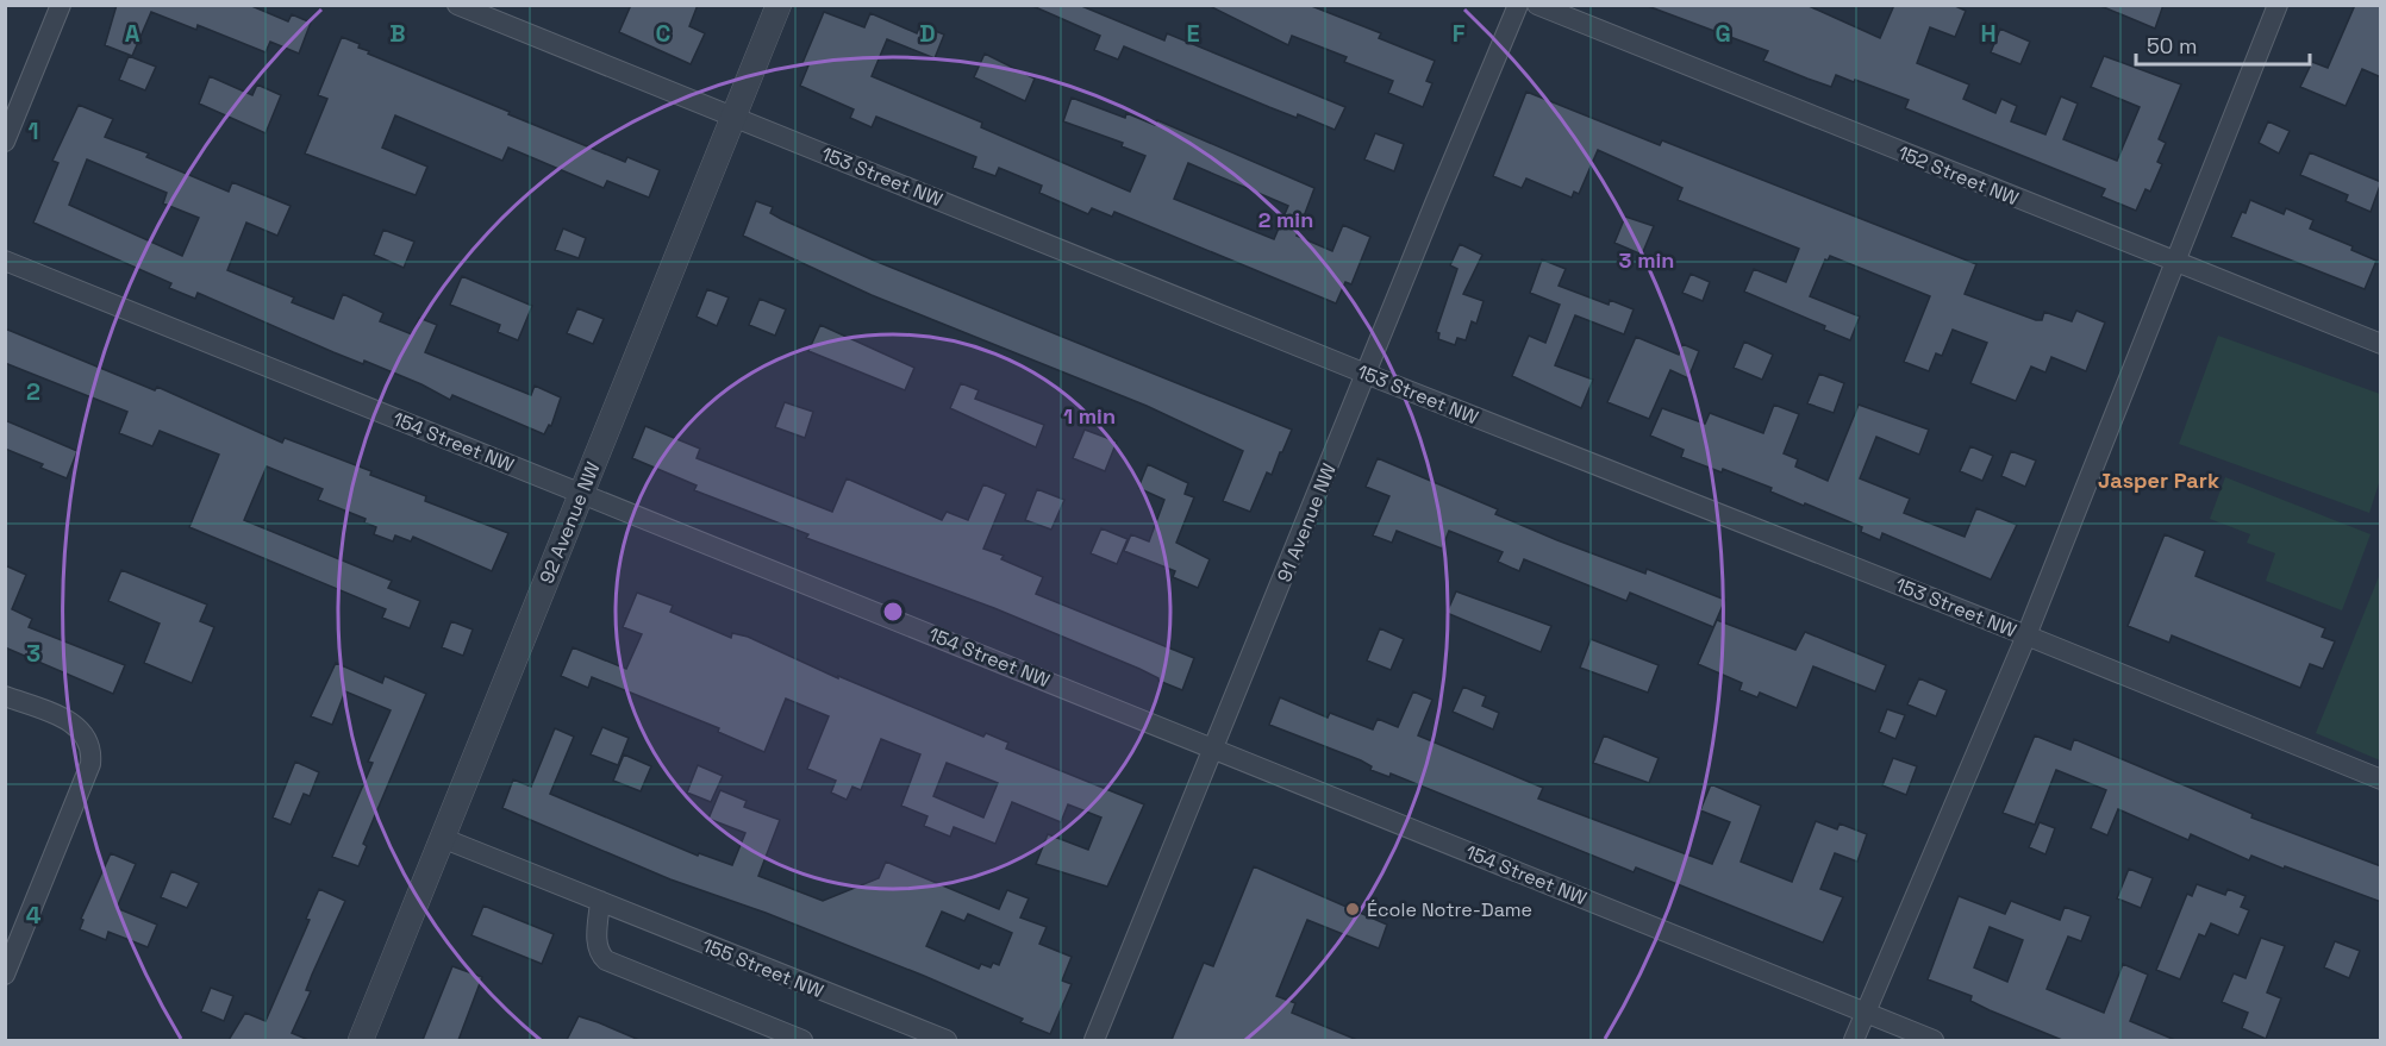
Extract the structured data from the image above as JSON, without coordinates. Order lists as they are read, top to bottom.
{
  "streets": {
    "street": [
      "152 Street NW",
      "153 Street NW",
      "154 Street NW",
      "92 Avenue NW",
      "91 Avenue NW",
      "155 Street NW"
    ]
  },
  "crossings": [
    ["153 Street NW", "92 Avenue NW"],
    ["153 Street NW", "91 Avenue NW"],
    ["154 Street NW", "92 Avenue NW"],
    ["154 Street NW", "91 Avenue NW"],
    ["92 Avenue NW", "155 Street NW"]
  ],
  "districts": ["Jasper Park"],
  "places": ["École Notre-Dame"],
  "scale_bar": "50 m",
  "grid": {
    "columns": [
      "A",
      "B",
      "C",
      "D",
      "E",
      "F",
      "G",
      "H"
    ],
    "rows": [
      "1",
      "2",
      "3",
      "4"
    ]
  },
  "rings": ["2 min", "3 min", "1 min"]
}
